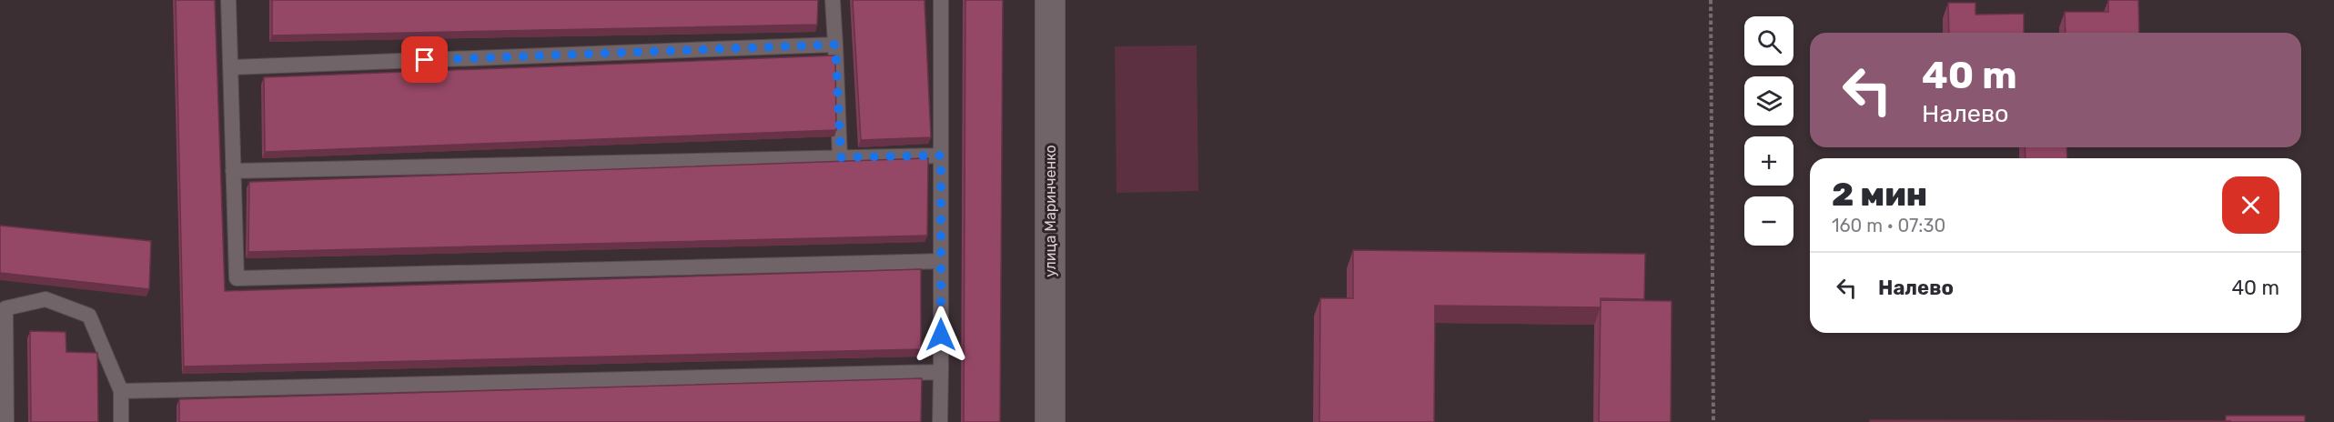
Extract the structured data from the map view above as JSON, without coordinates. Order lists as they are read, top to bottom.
{
  "streets": {
    "street": ["улица Маринченко"]
  },
  "page": {
    "map_buttons": ["+", "−"],
    "turn": ["40 m", "Налево"],
    "heading": ["2 мин", "160 m · 07:30"],
    "list": [
      {
        "name": "Налево",
        "value": "40 m"
      }
    ]
  }
}
